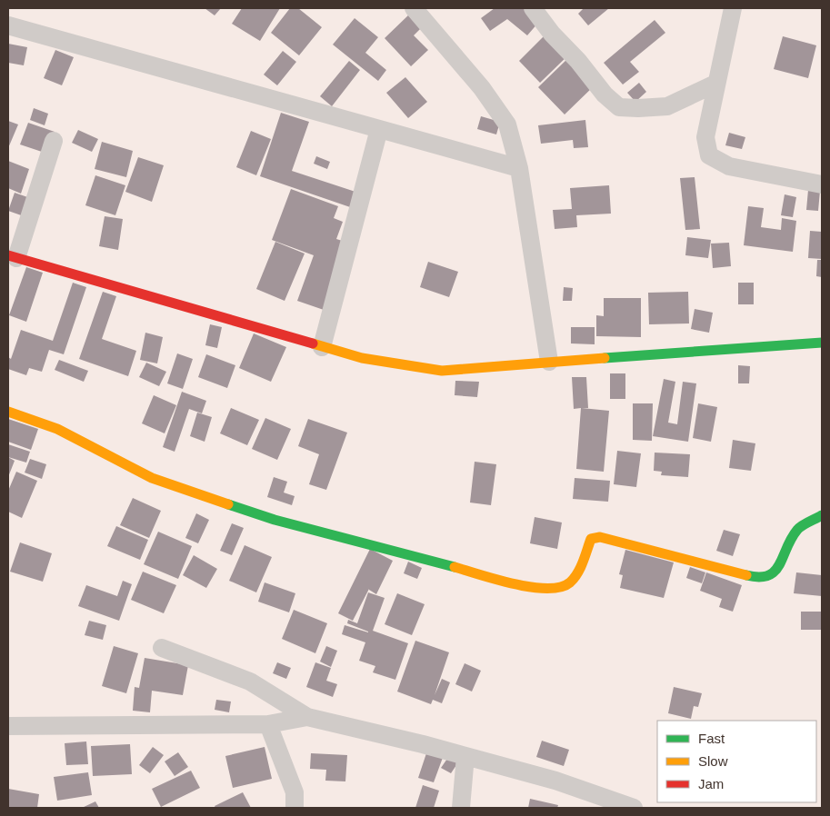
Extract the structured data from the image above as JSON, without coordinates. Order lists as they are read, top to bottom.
{
  "legend": ["Fast", "Slow", "Jam"]
}
